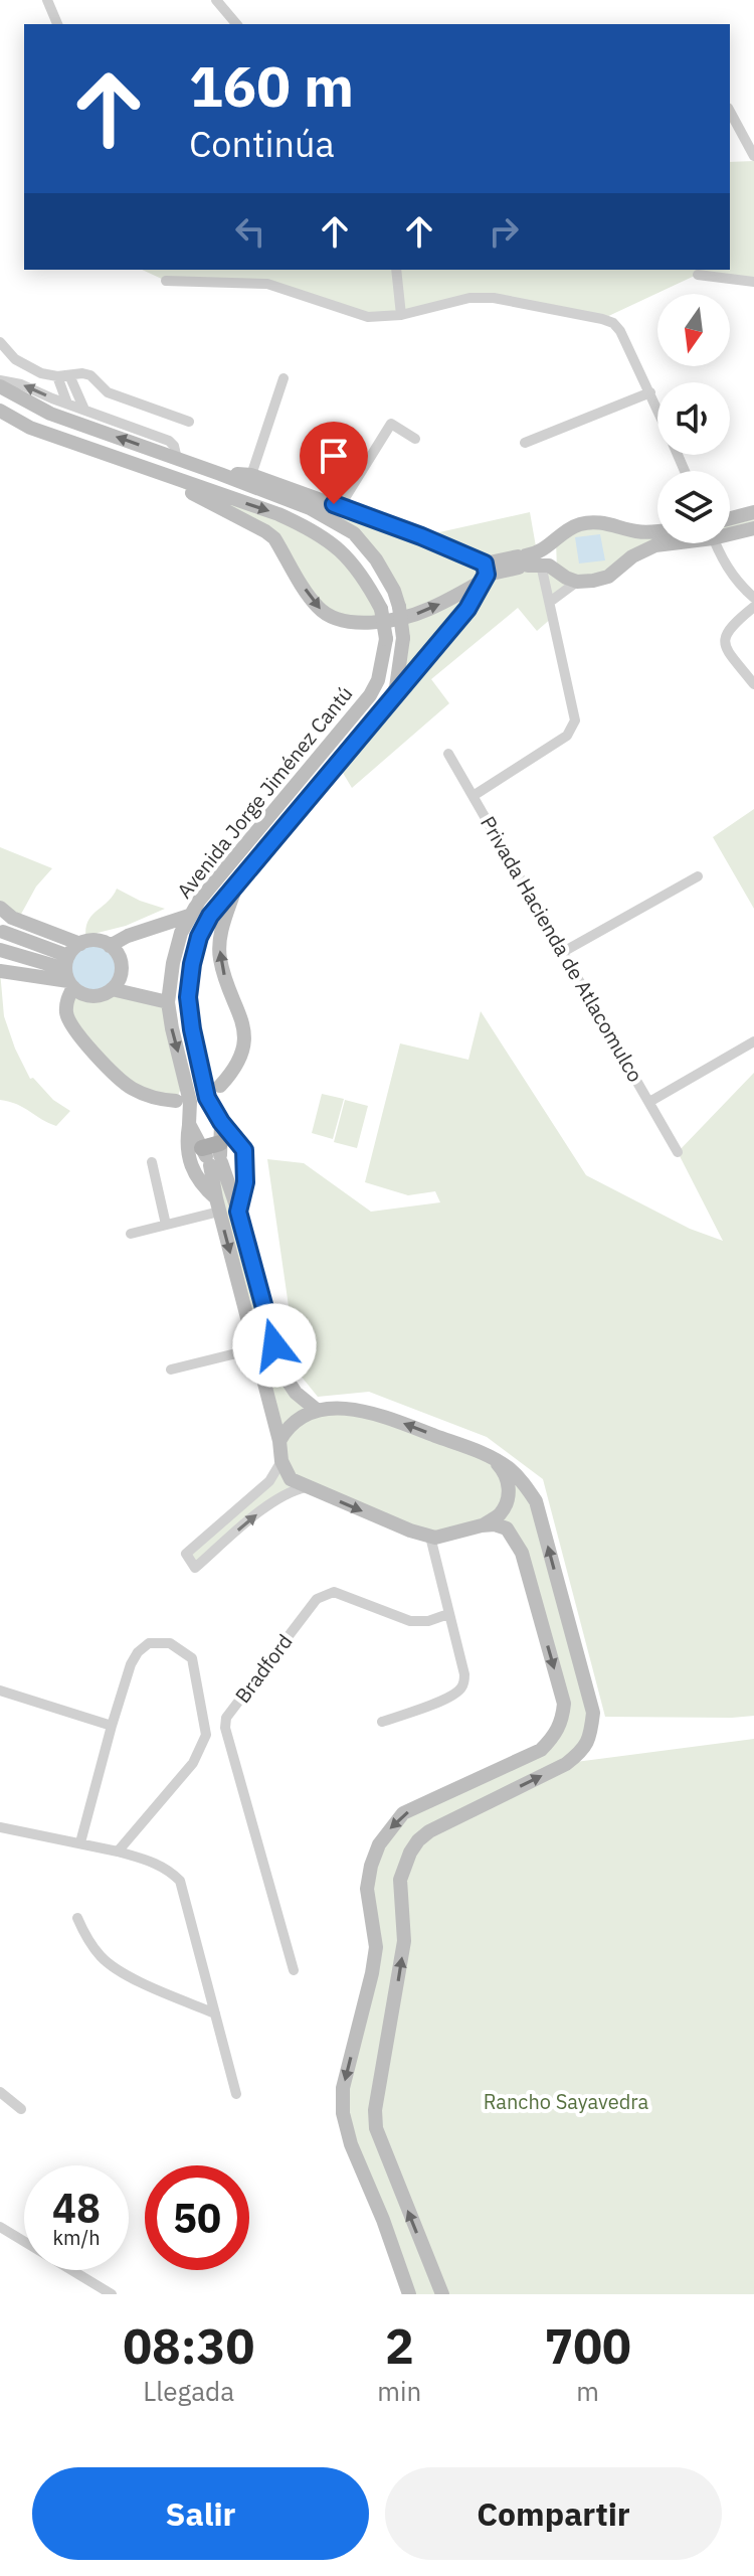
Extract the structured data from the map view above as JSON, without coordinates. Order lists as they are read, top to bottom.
{
  "streets": {
    "main road": ["Avenida Jorge Jiménez Cantú"],
    "street": ["Privada Hacienda de Atlacomulco", "Bradford"]
  },
  "parks": ["Rancho Sayavedra"],
  "north": "bottom",
  "page": {
    "turn": ["160 m", "Continúa"],
    "speed": "48 km/h",
    "limit": "50",
    "eta": [
      "08:30",
      "Llegada",
      "2",
      "min",
      "700",
      "m"
    ],
    "buttons": ["Salir", "Compartir"]
  }
}
